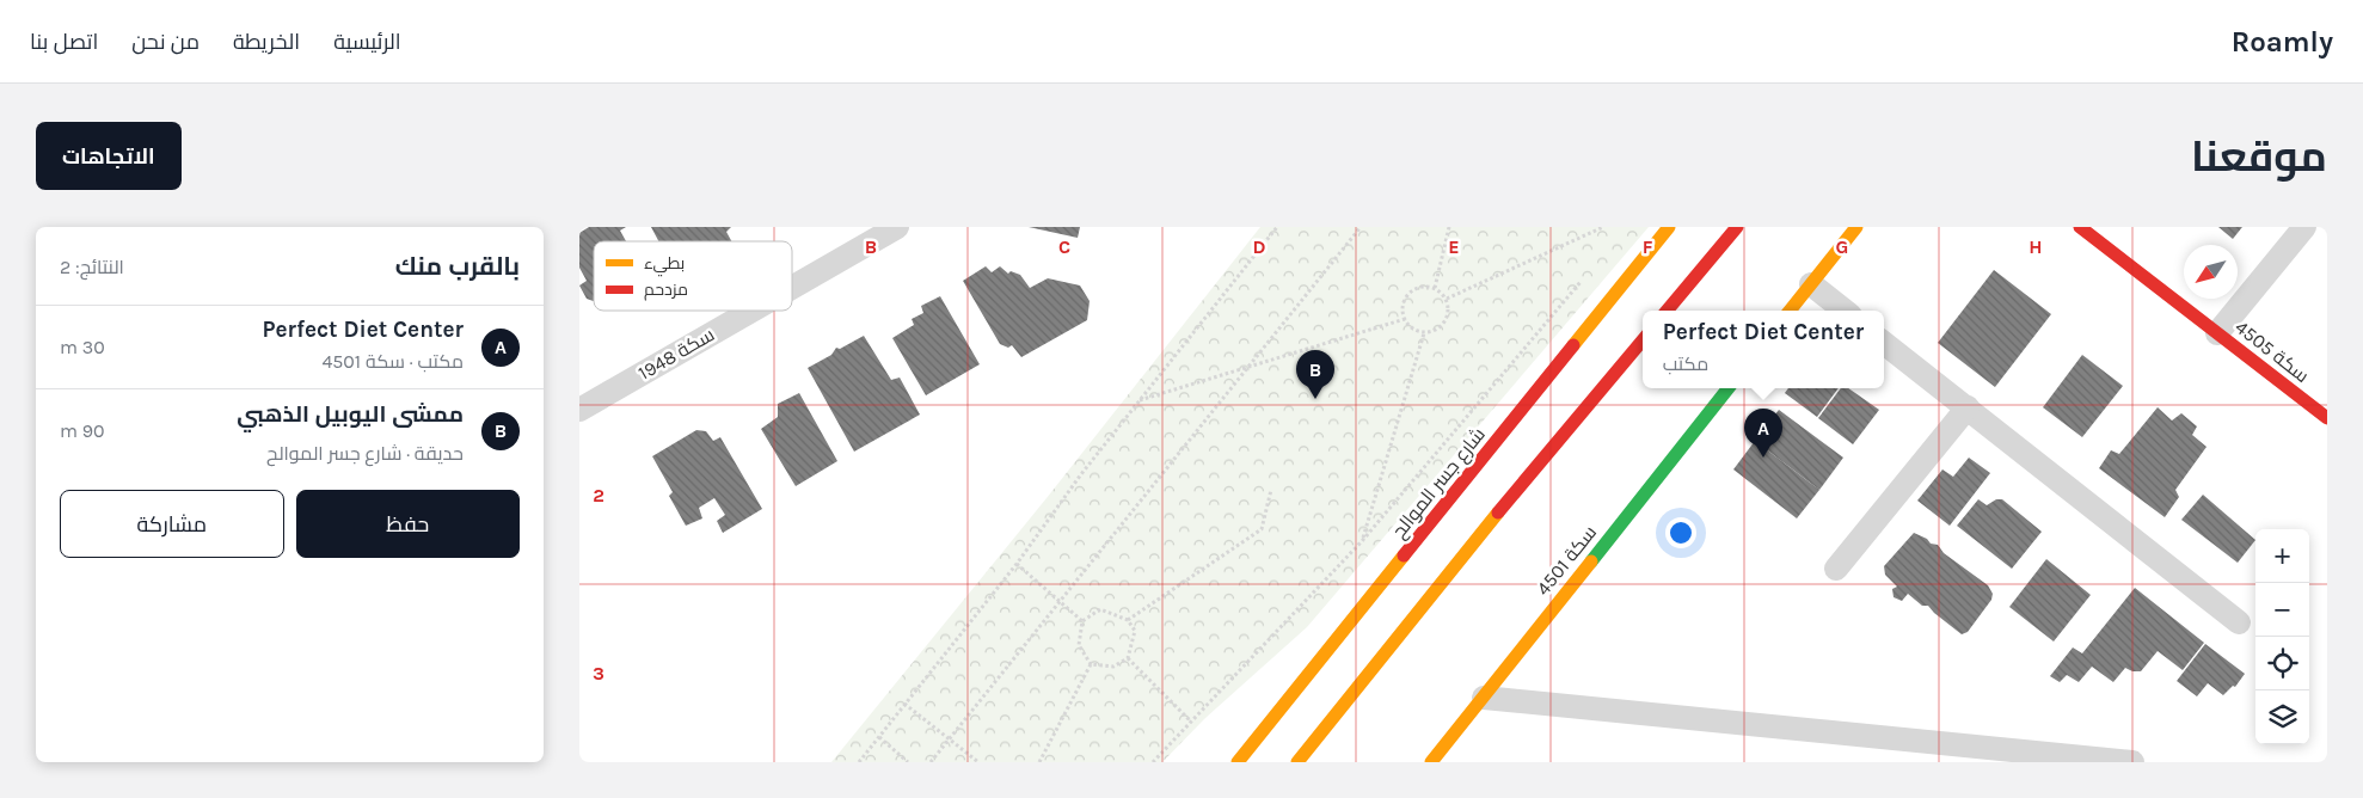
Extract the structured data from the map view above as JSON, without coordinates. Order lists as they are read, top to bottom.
{
  "streets": {
    "main road": ["سكة 4505", "شارع جسر الموالح", "سكة 4501"],
    "street": ["سكة 1948"]
  },
  "legend": ["بطيء", "مزدحم"],
  "north": "bottom left",
  "page": {
    "header": "Roamly",
    "nav": [
      "الرئيسية",
      "الخريطة",
      "من نحن",
      "اتصل بنا"
    ],
    "title": "موقعنا",
    "buttons": [
      "الاتجاهات",
      ["حفظ", "مشاركة"]
    ],
    "heading": ["بالقرب منك", "النتائج: 2"],
    "list": [
      {
        "mark": "A",
        "name": "Perfect Diet Center",
        "note": "مكتب · سكة 4501",
        "value": "30 m"
      },
      {
        "mark": "B",
        "name": "ممشى اليوبيل الذهبي",
        "note": "حديقة · شارع جسر الموالح",
        "value": "90 m"
      }
    ],
    "popup": ["Perfect Diet Center", "مكتب"],
    "pins": ["B", "A"],
    "map_buttons": ["+", "−"]
  },
  "grid": {
    "columns": [
      "B",
      "C",
      "D",
      "E",
      "F",
      "G",
      "H"
    ],
    "rows": ["2", "3"]
  }
}
